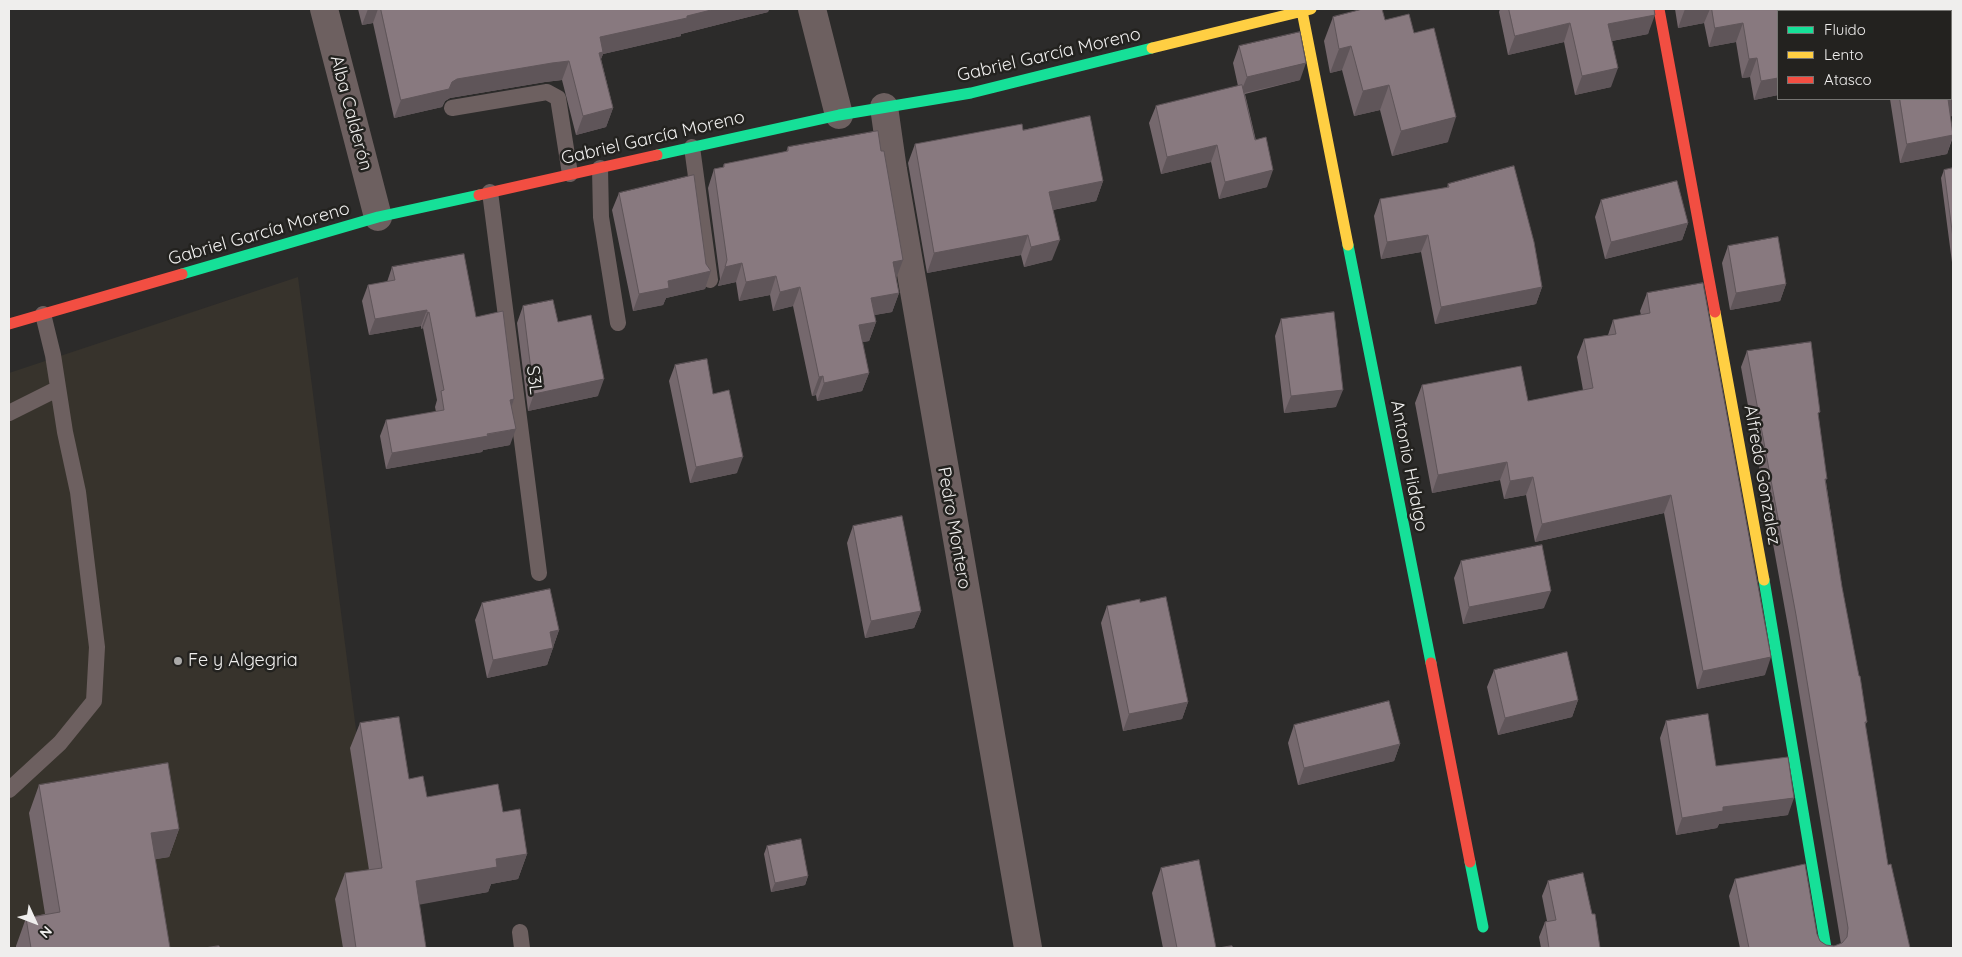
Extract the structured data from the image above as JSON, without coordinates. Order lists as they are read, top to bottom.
{
  "streets": {
    "street": [
      "Gabriel García Moreno",
      "Alba Calderón",
      "Antonio Hidalgo",
      "Alfredo Gonzalez",
      "Pedro Montero"
    ],
    "lane": ["S3L"]
  },
  "crossings": [
    ["Gabriel García Moreno", "Alba Calderón"],
    ["Gabriel García Moreno", "S3L"],
    ["Gabriel García Moreno", "Antonio Hidalgo"],
    ["Gabriel García Moreno", "Pedro Montero"]
  ],
  "places": ["Fe y Algegria"],
  "legend": ["Fluido", "Lento", "Atasco"],
  "north": "bottom right"
}
